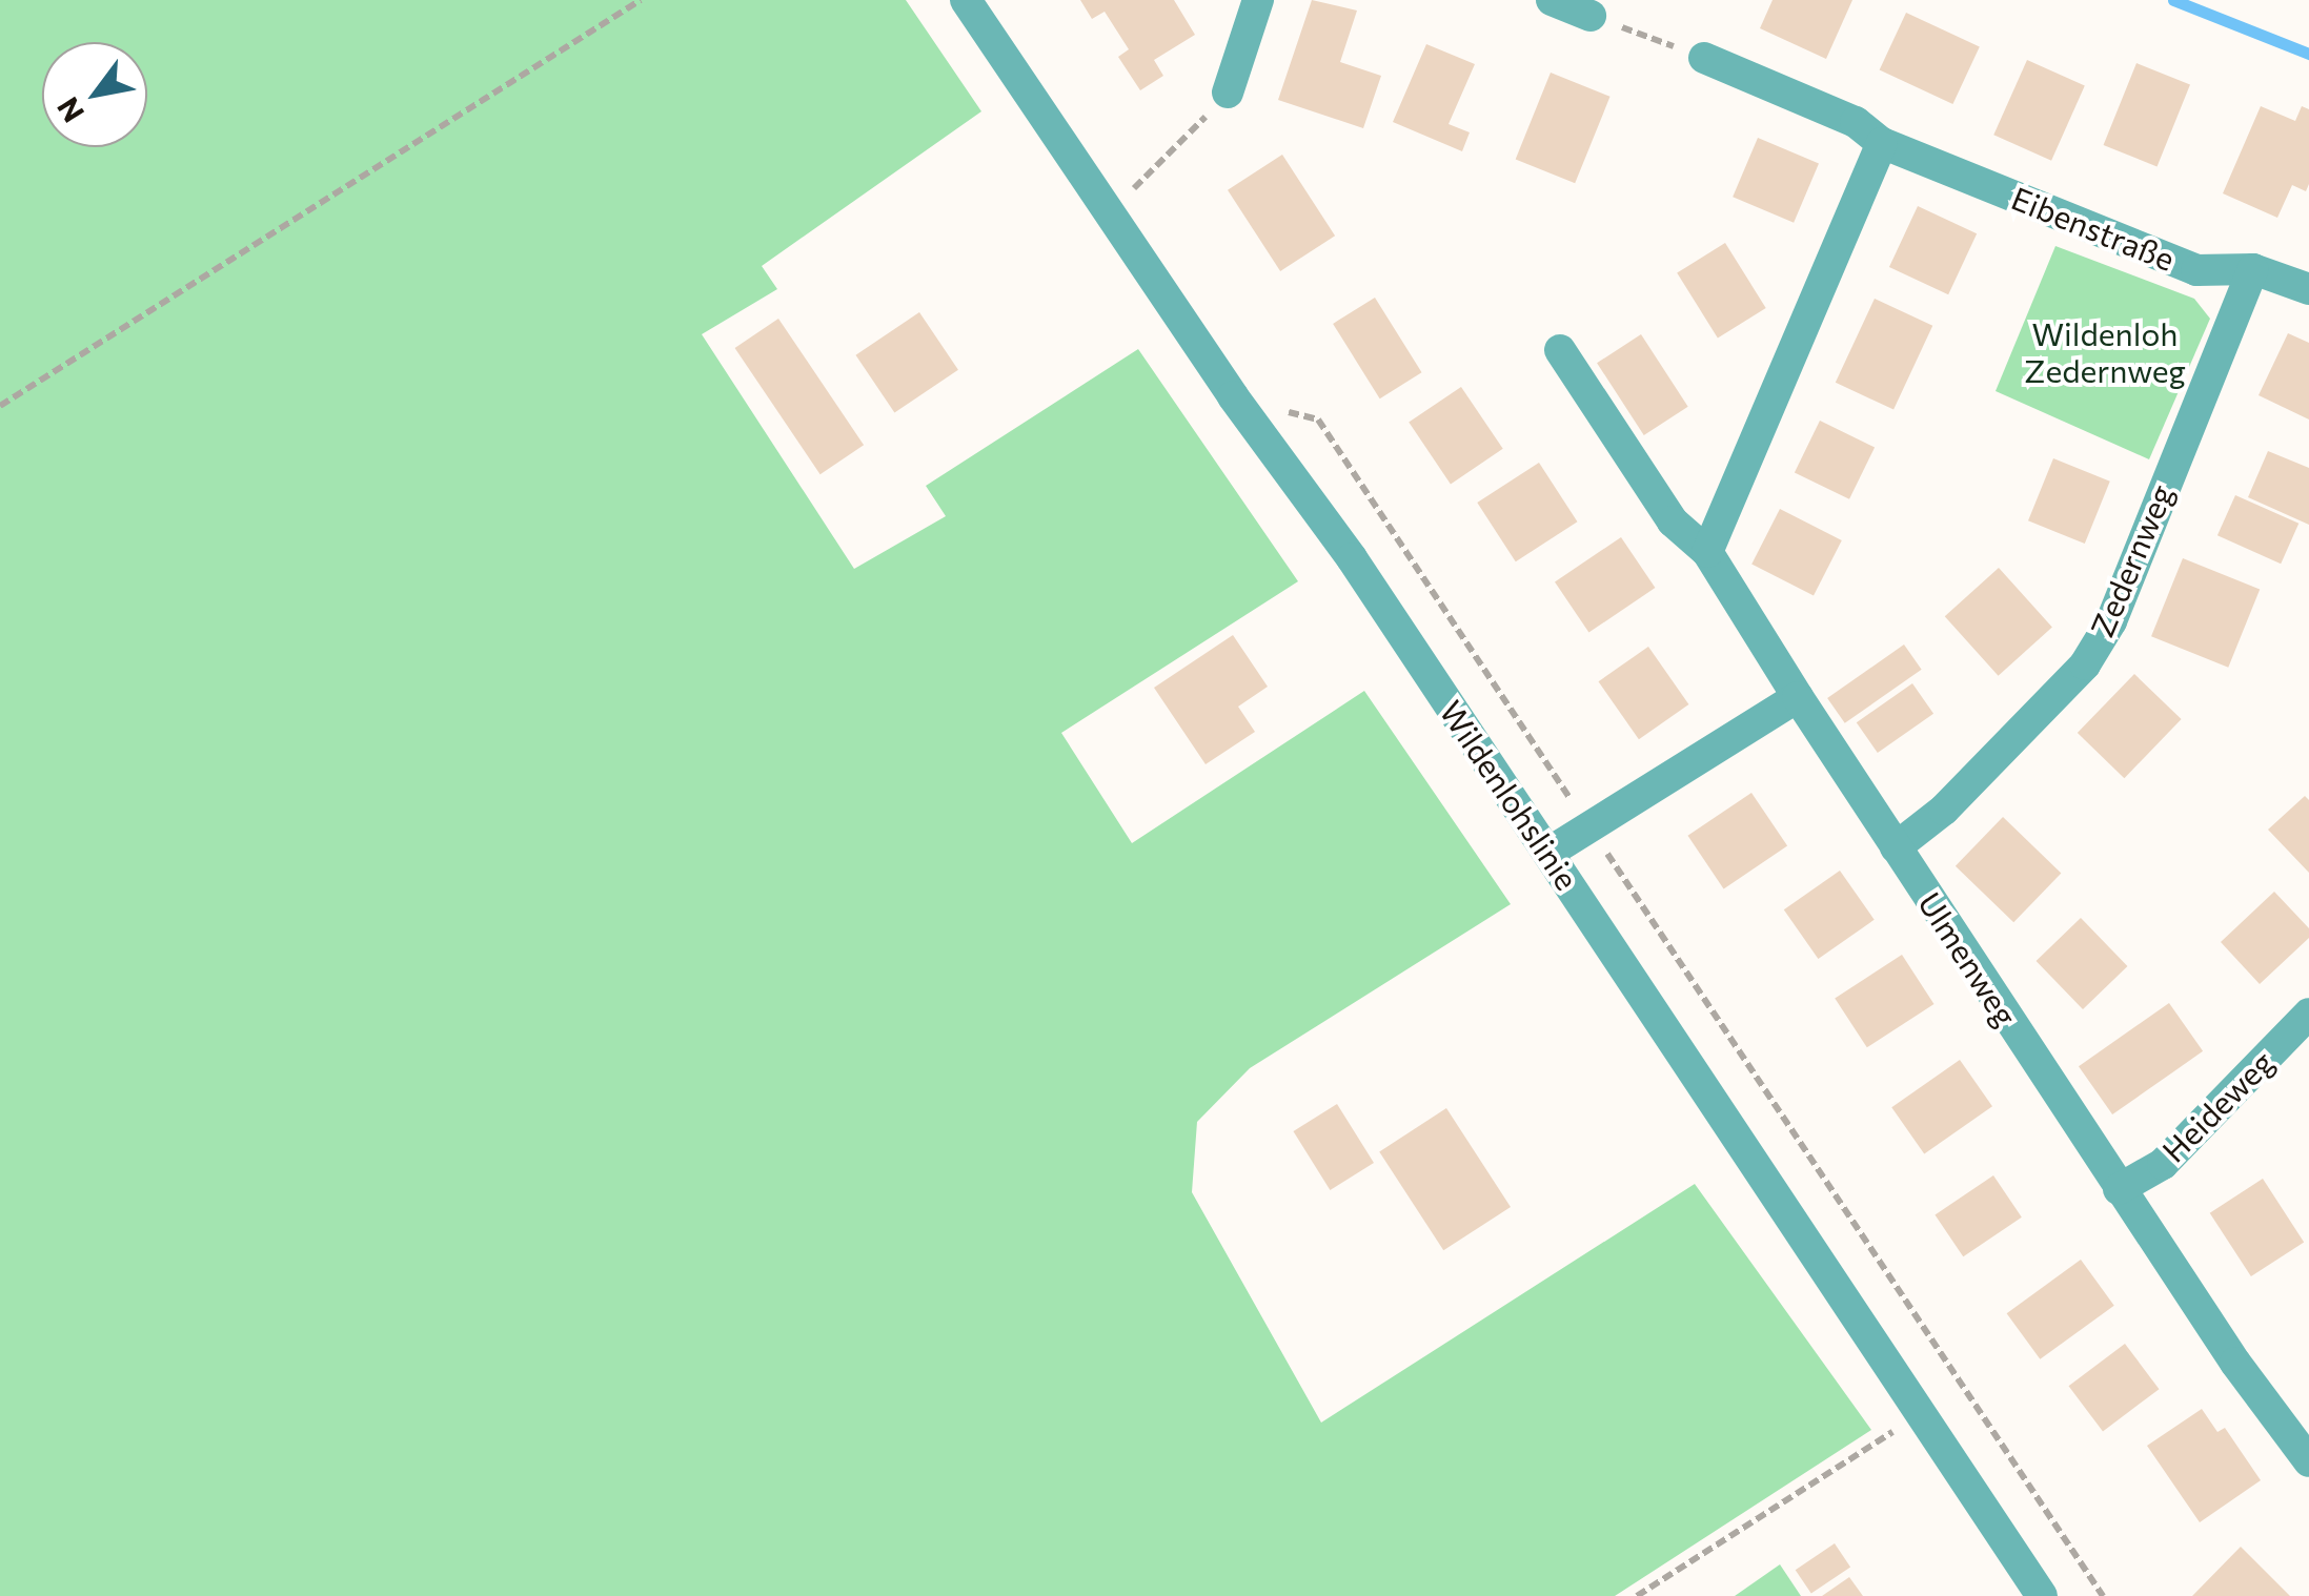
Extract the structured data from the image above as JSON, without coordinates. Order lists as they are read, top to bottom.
{
  "streets": {
    "street": [
      "Eibenstraße",
      "Zedernweg",
      "Wildenlohslinie",
      "Ulmenweg",
      "Heideweg"
    ]
  },
  "crossings": [
    ["Eibenstraße", "Zedernweg"],
    ["Zedernweg", "Ulmenweg"],
    ["Ulmenweg", "Heideweg"]
  ],
  "parks": ["Wildenloh Zedernweg"],
  "north": "bottom left"
}
